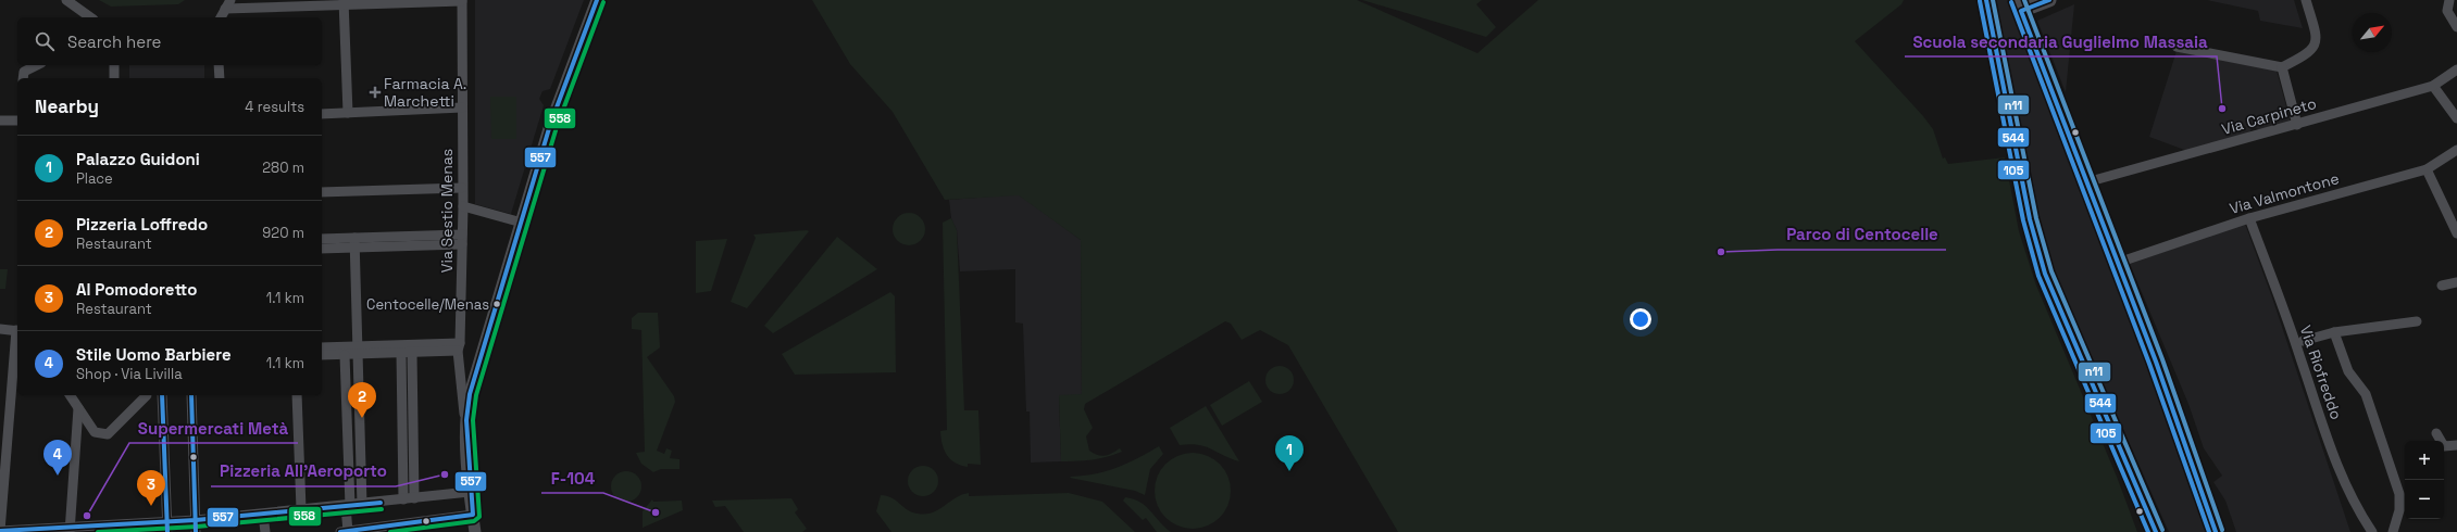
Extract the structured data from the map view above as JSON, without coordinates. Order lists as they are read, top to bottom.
{
  "streets": {
    "street": [
      "Via Carpineto",
      "Via Valmontone",
      "Via Sestio Menas",
      "Via Riofreddo"
    ]
  },
  "crossings": [
    ["Via Valmontone", "Via Riofreddo"]
  ],
  "places": {
    "health": ["Farmacia A. Marchetti"],
    "other": [
      "Scuola secondaria Guglielmo Massaia",
      "Parco di Centocelle",
      "Centocelle/Menas",
      "Pizzeria All'Aeroporto",
      "F-104",
      "Supermercati Metà"
    ]
  },
  "lines": [
    "transit line 557",
    "transit line 544",
    "transit line n11",
    "transit line 105",
    "transit line 558"
  ],
  "north": "top right",
  "page": {
    "search": "Search here",
    "heading": ["Nearby", "4 results"],
    "list": [
      {
        "mark": "1",
        "name": "Palazzo Guidoni",
        "note": "Place",
        "value": "280 m"
      },
      {
        "mark": "2",
        "name": "Pizzeria Loffredo",
        "note": "Restaurant",
        "value": "920 m"
      },
      {
        "mark": "3",
        "name": "Al Pomodoretto",
        "note": "Restaurant",
        "value": "1.1 km"
      },
      {
        "mark": "4",
        "name": "Stile Uomo Barbiere",
        "note": "Shop · Via Livilla",
        "value": "1.1 km"
      }
    ],
    "pins": [
      "2",
      "1",
      "4",
      "3"
    ],
    "map_buttons": ["+", "−"]
  }
}
